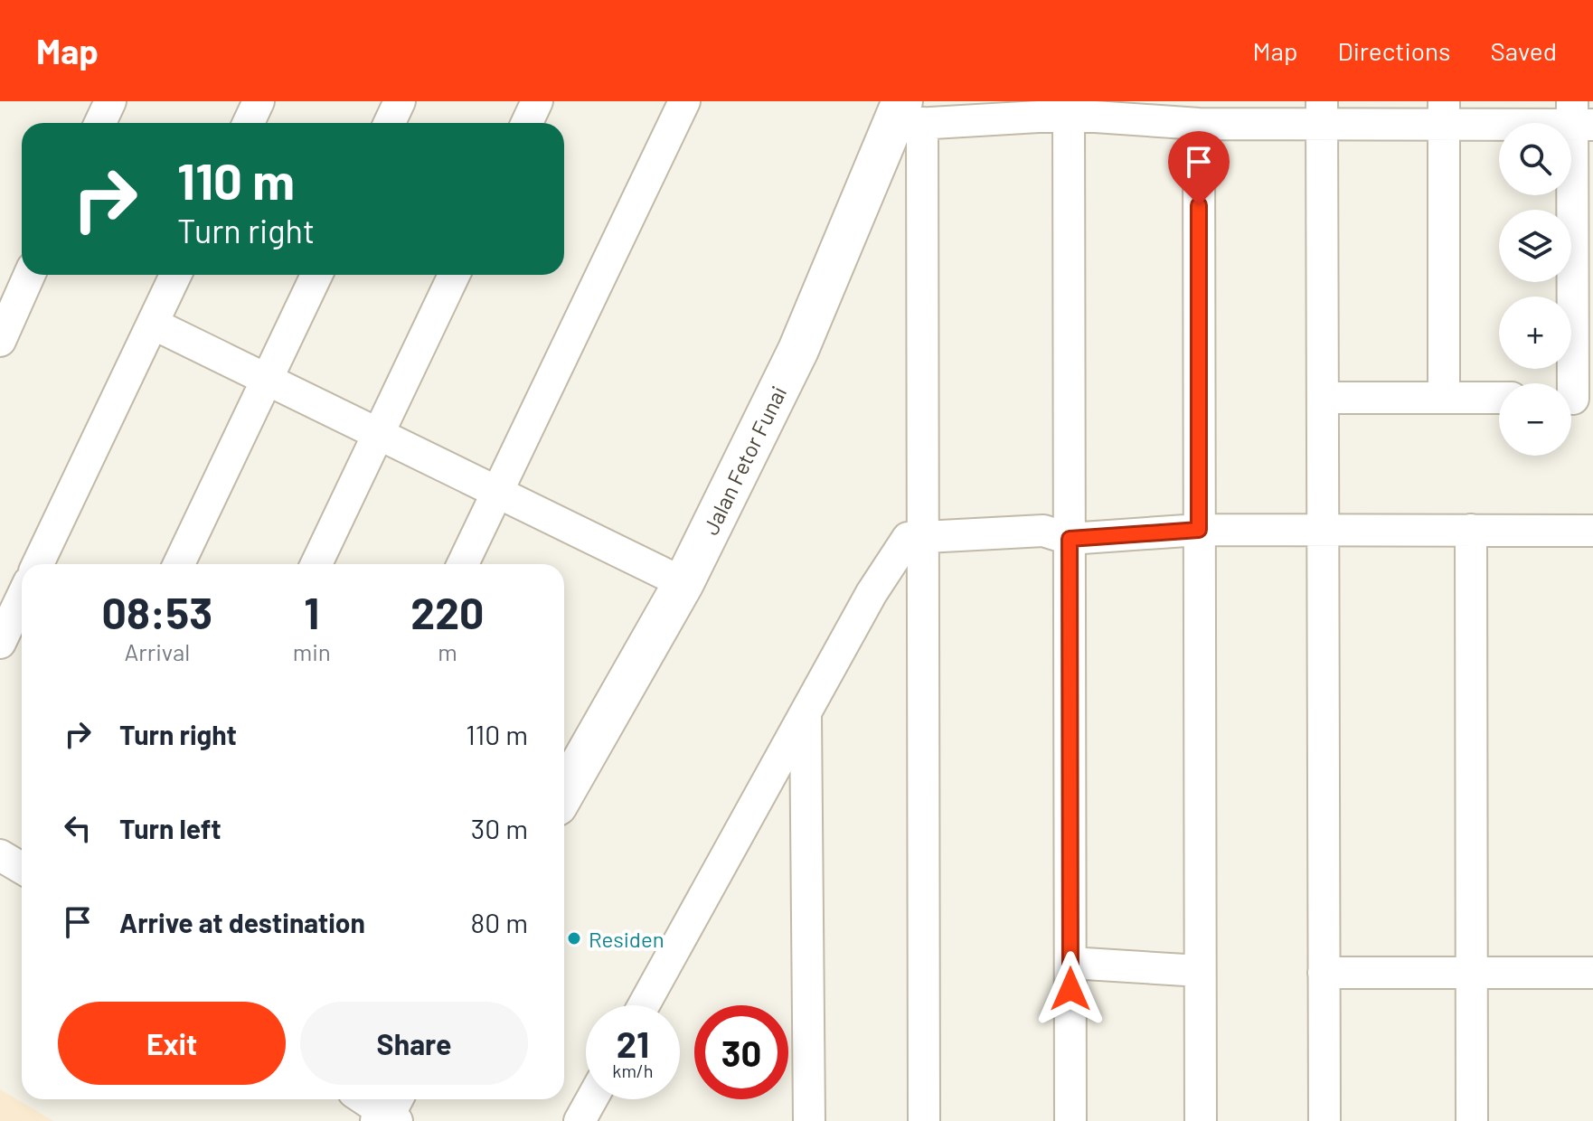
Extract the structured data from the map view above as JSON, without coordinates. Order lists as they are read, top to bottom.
{
  "streets": {
    "street": ["Jalan Fetor Funai"]
  },
  "places": ["Residen"],
  "page": {
    "header": "Map",
    "nav": ["Map", "Directions", "Saved"],
    "map_buttons": ["+", "−"],
    "turn": ["110 m", "Turn right"],
    "eta": [
      "08:53",
      "Arrival",
      "1",
      "min",
      "220",
      "m"
    ],
    "list": [
      {
        "name": "Turn right",
        "value": "110 m"
      },
      {
        "name": "Turn left",
        "value": "30 m"
      },
      {
        "name": "Arrive at destination",
        "value": "80 m"
      }
    ],
    "buttons": ["Exit", "Share"],
    "speed": "21 km/h",
    "limit": "30"
  }
}
